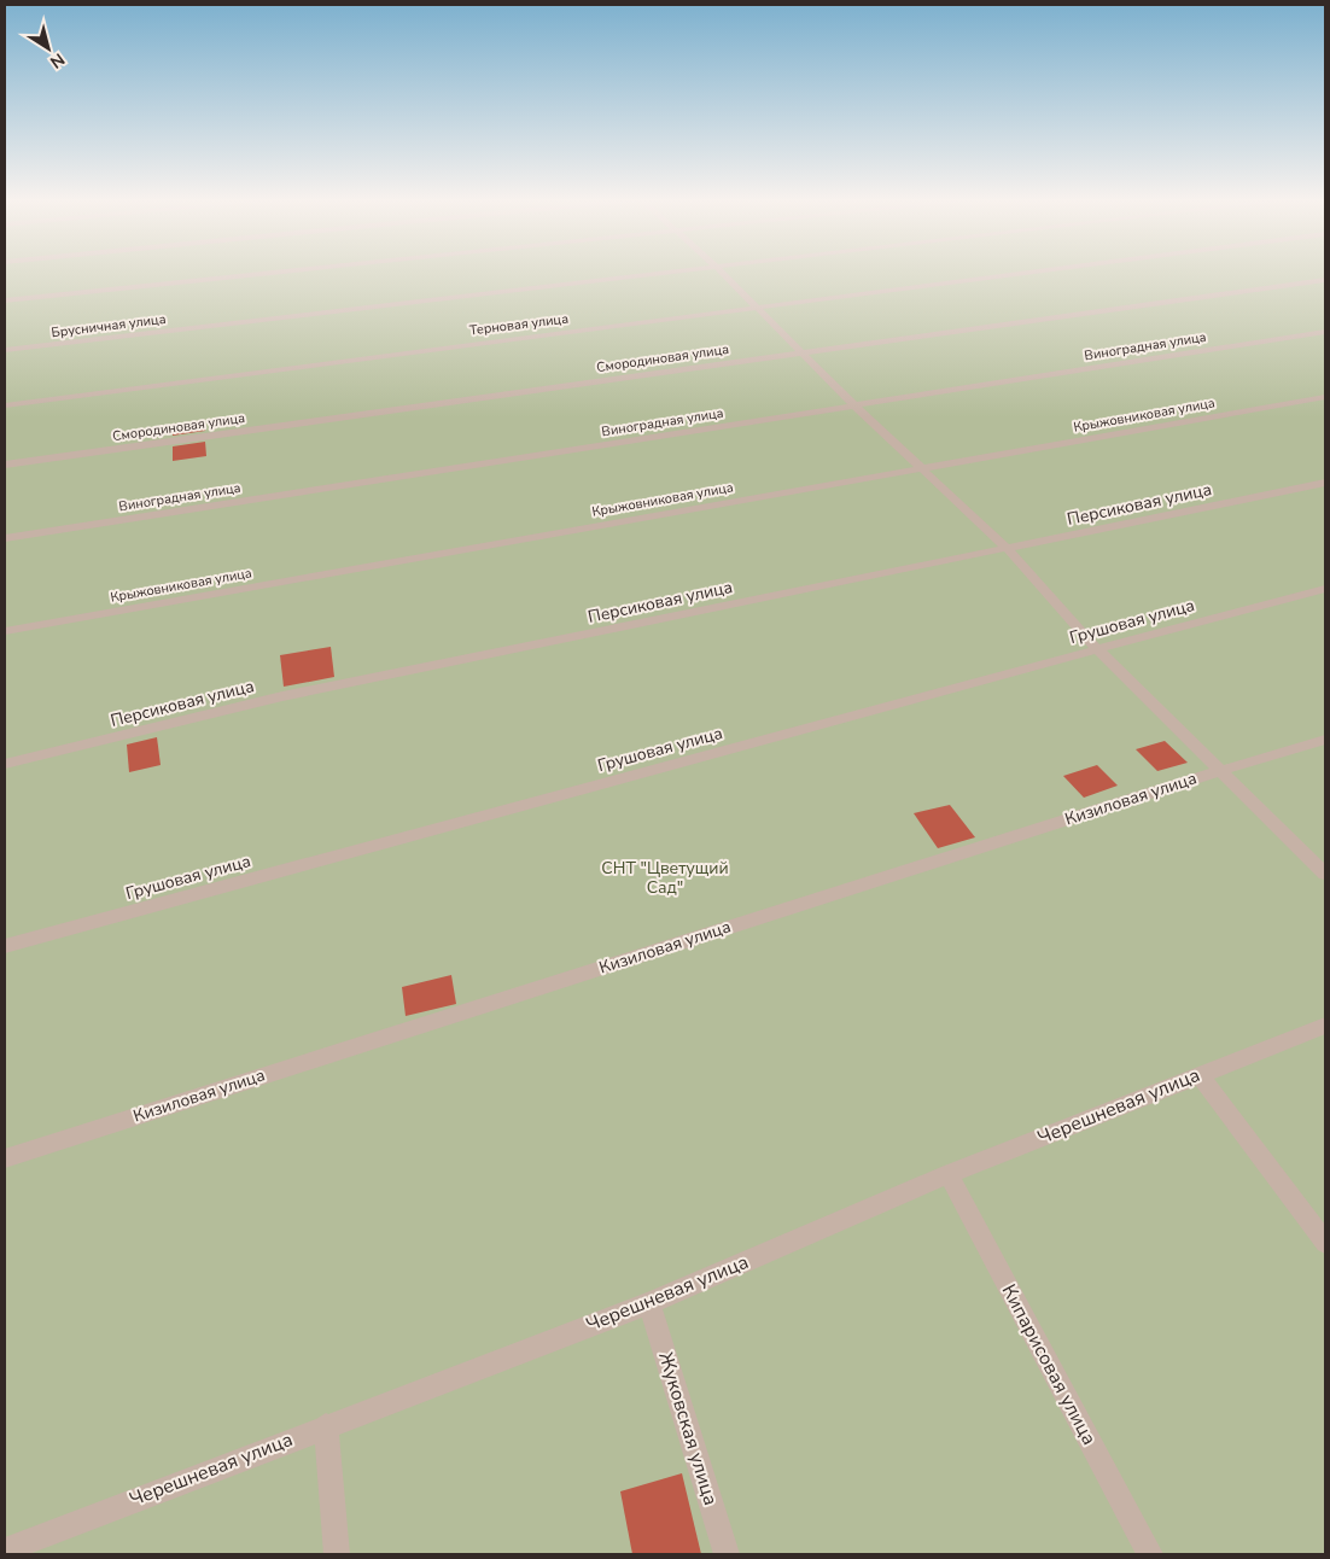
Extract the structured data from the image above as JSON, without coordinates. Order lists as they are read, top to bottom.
{
  "streets": {
    "street": [
      "Терновая улица",
      "Брусничная улица",
      "Виноградная улица",
      "Смородиновая улица",
      "Крыжовниковая улица",
      "Персиковая улица",
      "Грушовая улица",
      "Кизиловая улица",
      "Черешневая улица",
      "Кипарисовая улица",
      "Жуковская улица"
    ]
  },
  "crossings": [
    ["Черешневая улица", "Кипарисовая улица"],
    ["Черешневая улица", "Жуковская улица"]
  ],
  "parks": ["СНТ \"Цветущий Сад\""],
  "north": "bottom right"
}
